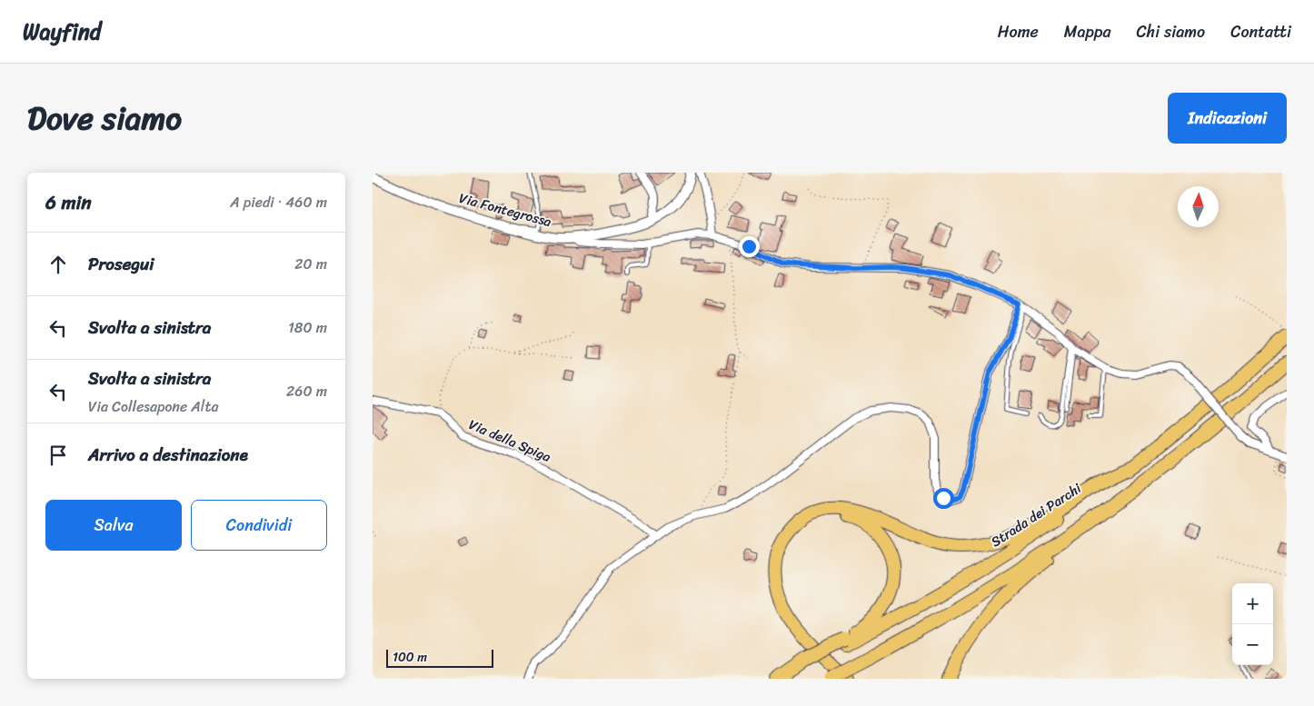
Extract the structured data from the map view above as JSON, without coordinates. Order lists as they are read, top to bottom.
{
  "streets": {
    "highway": ["Strada dei Parchi"],
    "street": ["Via Fontegrossa", "Via della Spiga"]
  },
  "scale_bar": "100 m",
  "north": "top",
  "page": {
    "header": "Wayfind",
    "nav": [
      "Home",
      "Mappa",
      "Chi siamo",
      "Contatti"
    ],
    "title": "Dove siamo",
    "buttons": [
      "Indicazioni",
      ["Salva", "Condividi"]
    ],
    "heading": ["6 min", "A piedi · 460 m"],
    "list": [
      ["Prosegui", "20 m"],
      ["Svolta a sinistra", "180 m"],
      ["Svolta a sinistra", "Via Collesapone Alta", "260 m"],
      "Arrivo a destinazione"
    ],
    "map_buttons": ["+", "−"],
    "scale": "100 m"
  }
}
